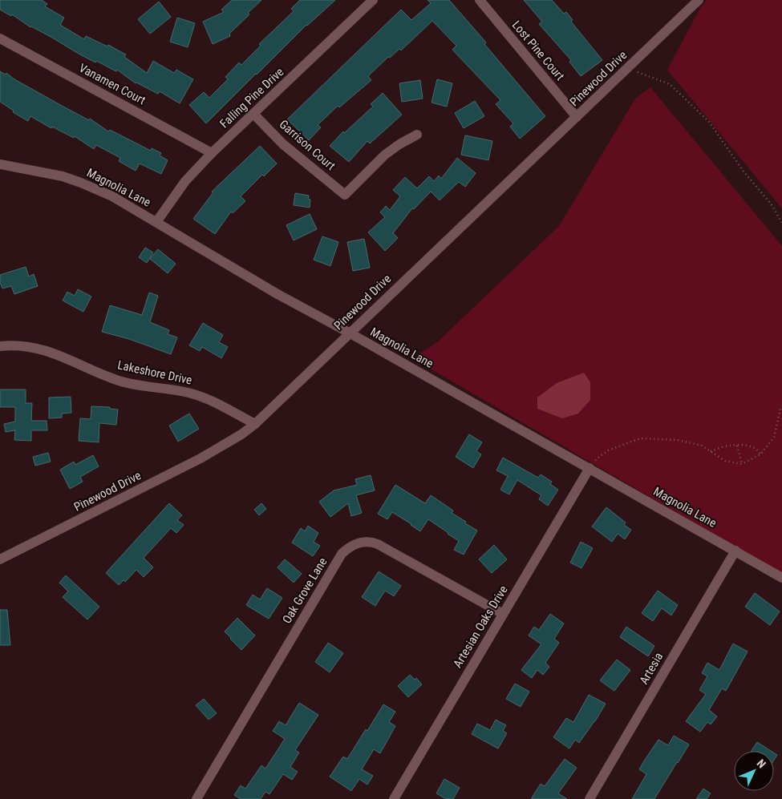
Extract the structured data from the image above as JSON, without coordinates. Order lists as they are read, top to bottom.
{
  "streets": {
    "street": [
      "Lost Pine Court",
      "Pinewood Drive",
      "Vanamen Court",
      "Falling Pine Drive",
      "Garrison Court",
      "Magnolia Lane",
      "Lakeshore Drive",
      "Oak Grove Lane",
      "Artesian Oaks Drive",
      "Artesia"
    ]
  },
  "crossings": [
    ["Lost Pine Court", "Pinewood Drive"],
    ["Pinewood Drive", "Magnolia Lane"],
    ["Pinewood Drive", "Lakeshore Drive"],
    ["Vanamen Court", "Falling Pine Drive"],
    ["Falling Pine Drive", "Garrison Court"],
    ["Falling Pine Drive", "Magnolia Lane"],
    ["Magnolia Lane", "Artesian Oaks Drive"],
    ["Magnolia Lane", "Artesia"],
    ["Oak Grove Lane", "Artesian Oaks Drive"]
  ],
  "north": "top right"
}
